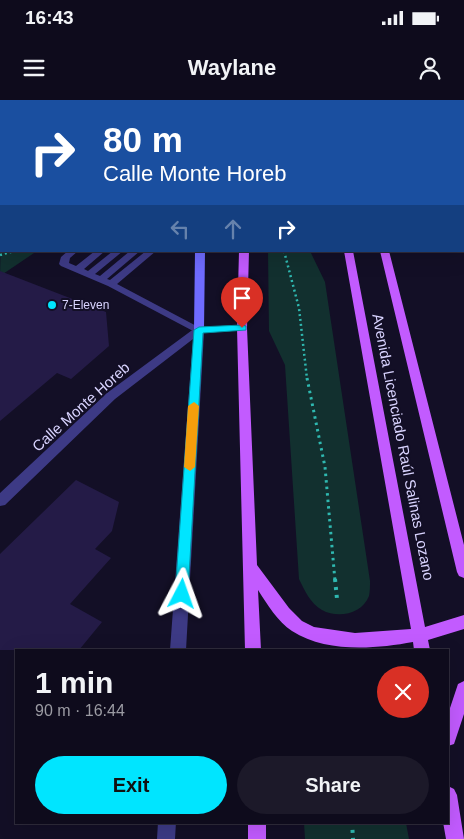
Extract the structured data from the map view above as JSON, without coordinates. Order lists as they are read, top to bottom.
{
  "streets": {
    "main road": ["Avenida Licenciado Raúl Salinas Lozano"],
    "street": ["Calle Monte Horeb"]
  },
  "places": ["7-Eleven"],
  "page": {
    "status": "16:43",
    "header": "Waylane",
    "turn": ["80 m", "Calle Monte Horeb"],
    "heading": ["1 min", "90 m · 16:44"],
    "buttons": ["Exit", "Share"]
  }
}
